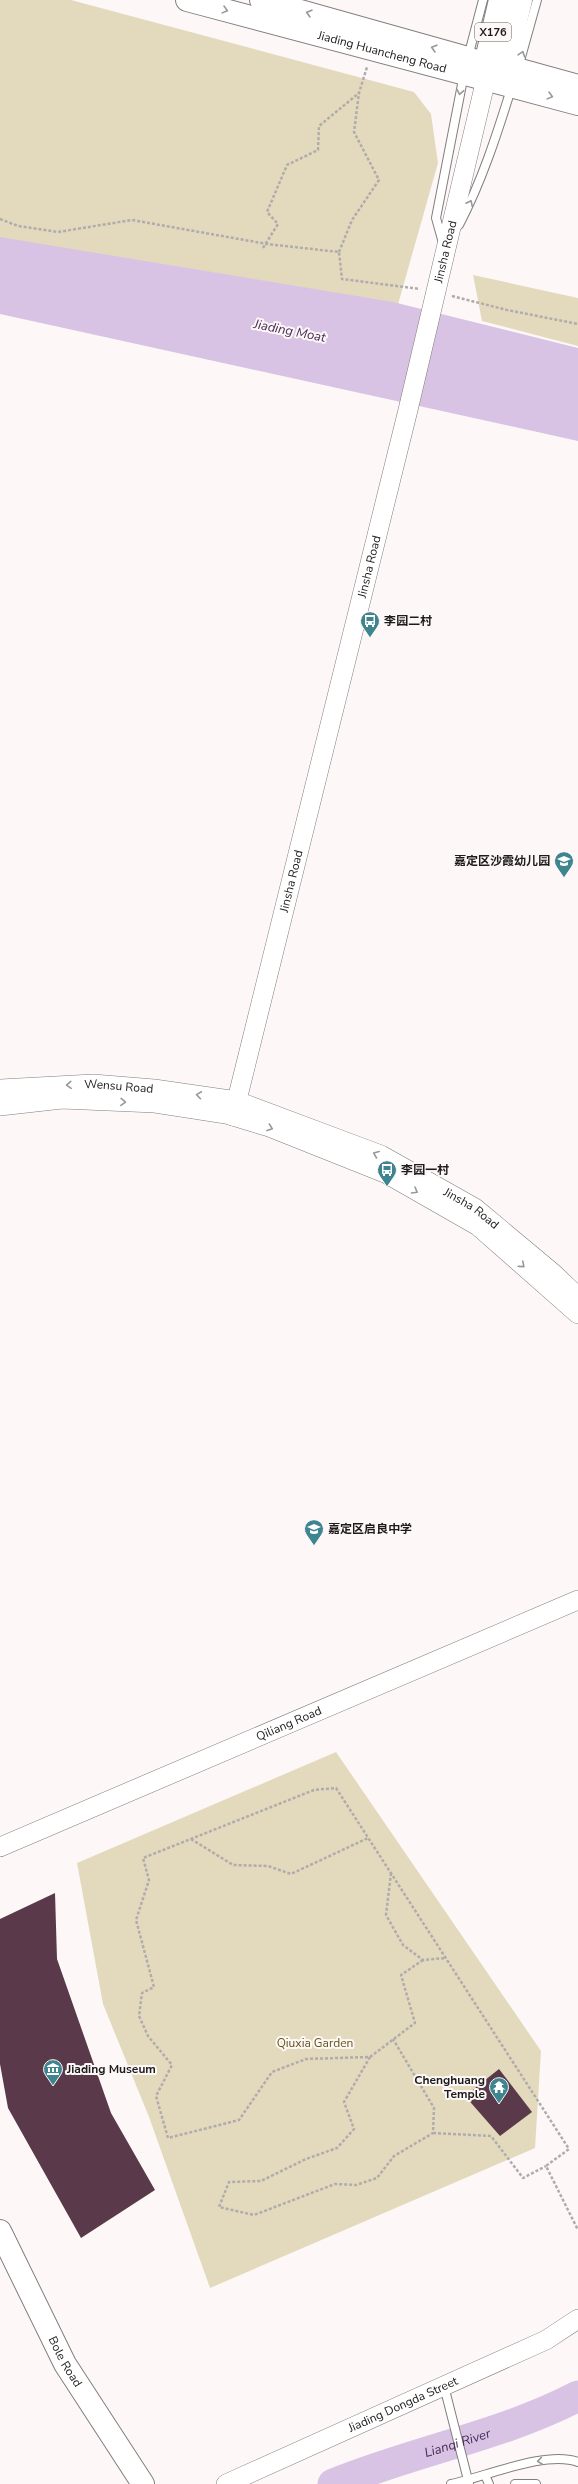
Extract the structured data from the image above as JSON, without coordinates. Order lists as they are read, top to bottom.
{
  "streets": {
    "main road": ["X176", "Jiading Huancheng Road", "Bole Road"],
    "street": [
      "Jinsha Road",
      "Wensu Road",
      "Qiliang Road",
      "Jiading Dongda Street"
    ]
  },
  "crossings": [
    ["X176", "Jiading Huancheng Road"],
    ["X176", "Jinsha Road"],
    ["Jiading Huancheng Road", "Jinsha Road"],
    ["Jinsha Road", "Wensu Road"]
  ],
  "water": ["Jiading Moat", "Lianqi River"],
  "parks": ["Qiuxia Garden"],
  "places": {
    "bus stop": ["李园二村", "李园一村"],
    "school or university": ["嘉定区沙霞幼儿园", "嘉定区启良中学"],
    "museum": ["Jiading Museum"],
    "temple": ["Chenghuang Temple"]
  }
}
